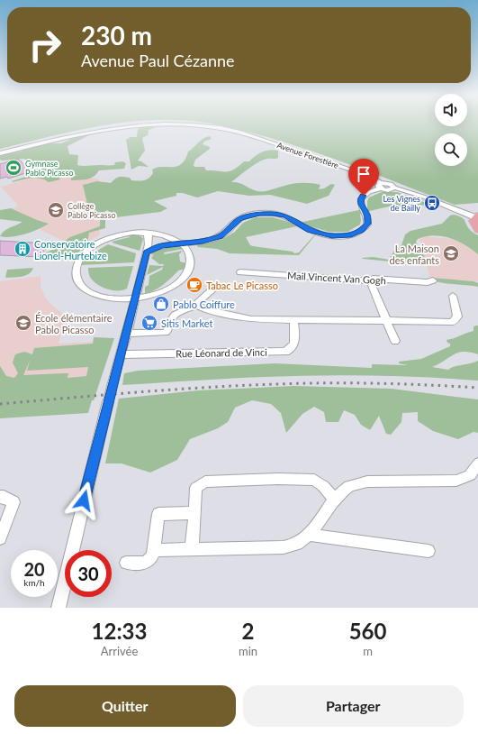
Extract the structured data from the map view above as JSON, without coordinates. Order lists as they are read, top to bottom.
{
  "streets": {
    "street": ["Avenue Forestière", "Mail Vincent Van Gogh", "Rue Léonard de Vinci"]
  },
  "places": {
    "sports": ["Gymnase Pablo Picasso"],
    "bus stop": ["Les Vignes de Bailly"],
    "school or university": ["Collège Pablo Picasso", "La Maison des enfants", "École élémentaire Pablo Picasso"],
    "building": ["Conservatoire Lionel-Hurtebize"],
    "cafe": ["Tabac Le Picasso"],
    "shop": ["Pablo Coiffure"],
    "supermarket": ["Sitis Market"]
  },
  "page": {
    "turn": ["230 m", "Avenue Paul Cézanne"],
    "speed": "20 km/h",
    "limit": "30",
    "eta": [
      "12:33",
      "Arrivée",
      "2",
      "min",
      "560",
      "m"
    ],
    "buttons": ["Quitter", "Partager"]
  }
}
